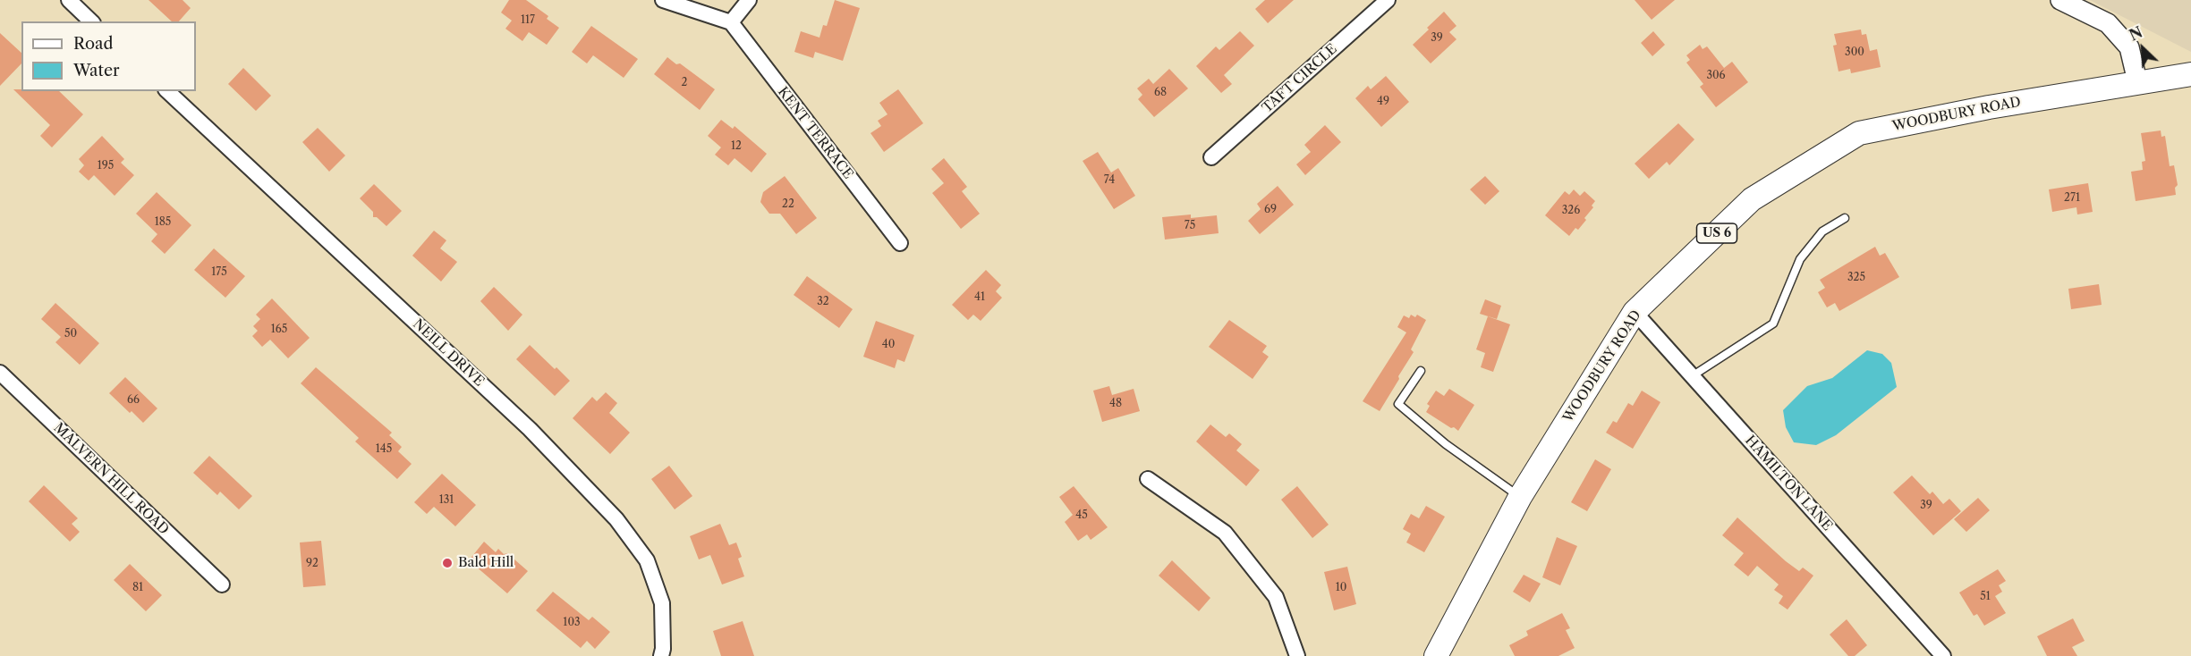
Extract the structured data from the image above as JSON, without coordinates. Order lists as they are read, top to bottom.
{
  "streets": {
    "main road": ["WOODBURY ROAD", "US 6"],
    "street": [
      "TAFT CIRCLE",
      "KENT TERRACE",
      "NEILL DRIVE",
      "MALVERN HILL ROAD",
      "HAMILTON LANE"
    ]
  },
  "crossings": [
    ["WOODBURY ROAD", "HAMILTON LANE"]
  ],
  "places": ["Bald Hill"],
  "house_numbers": [
    "117",
    "39",
    "300",
    "306",
    "2",
    "68",
    "49",
    "12",
    "195",
    "74",
    "271",
    "22",
    "69",
    "326",
    "185",
    "75",
    "175",
    "325",
    "41",
    "32",
    "165",
    "50",
    "40",
    "66",
    "48",
    "145",
    "131",
    "39",
    "45",
    "92",
    "81",
    "10",
    "51",
    "103"
  ],
  "legend": ["Road", "Water"],
  "north": "top left"
}
